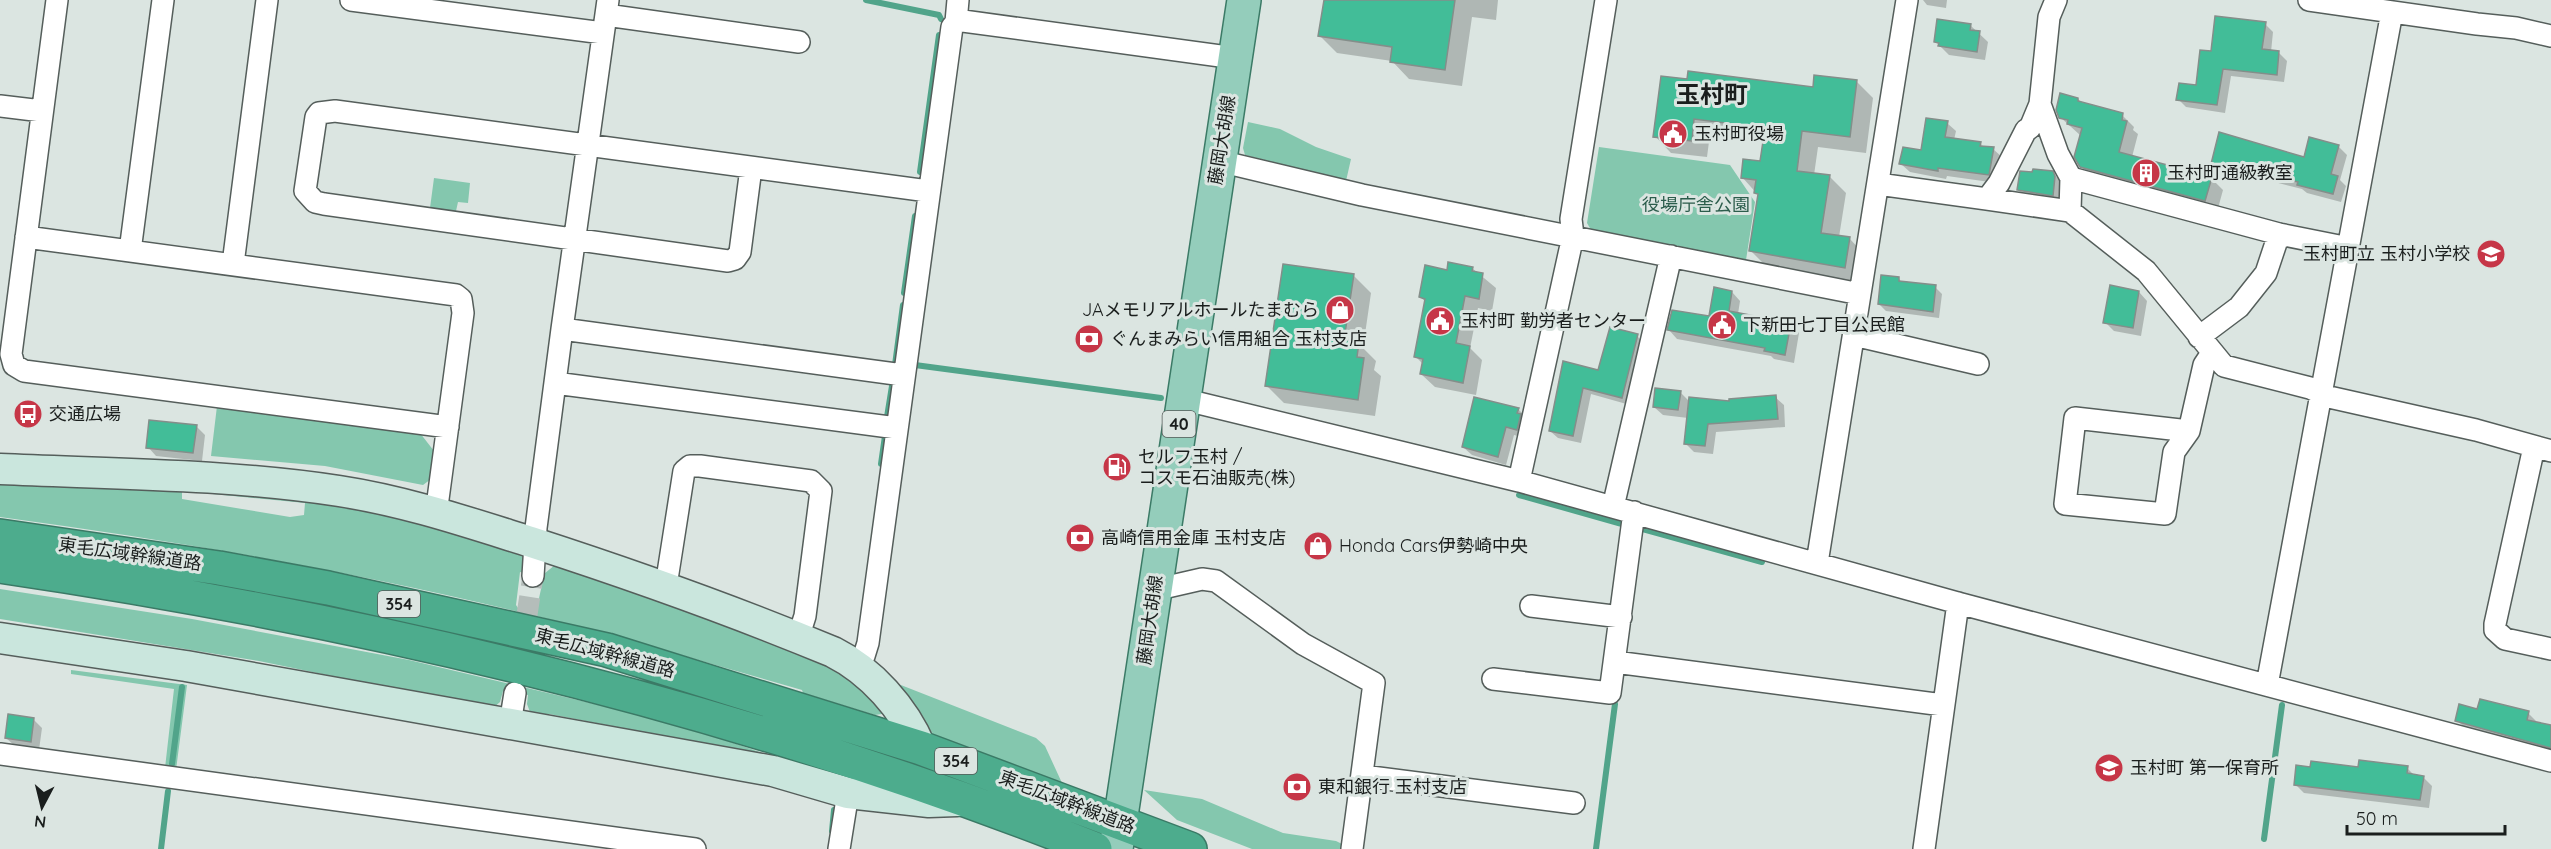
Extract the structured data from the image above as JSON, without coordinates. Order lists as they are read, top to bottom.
{
  "streets": {
    "highway": ["東毛広域幹線道路", "354"],
    "main road": ["藤岡大胡線", "40"]
  },
  "crossings": [
    ["藤岡大胡線", "東毛広域幹線道路"]
  ],
  "districts": ["玉村町"],
  "parks": ["役場庁舎公園"],
  "places": {
    "public building": ["玉村町役場", "玉村町 勤労者センター", "下新田七丁目公民館"],
    "building": ["玉村町通級教室"],
    "school or university": ["玉村町立 玉村小学校", "玉村町 第一保育所"],
    "shop": ["JAメモリアルホールたまむら", "Honda Cars伊勢崎中央"],
    "bank": ["ぐんまみらい信用組合 玉村支店", "高崎信用金庫 玉村支店", "東和銀行 玉村支店"],
    "bus stop": ["交通広場"],
    "fuel station": ["セルフ玉村 / コスモ石油販売(株)"]
  },
  "scale_bar": "50 m",
  "north": "bottom"
}
